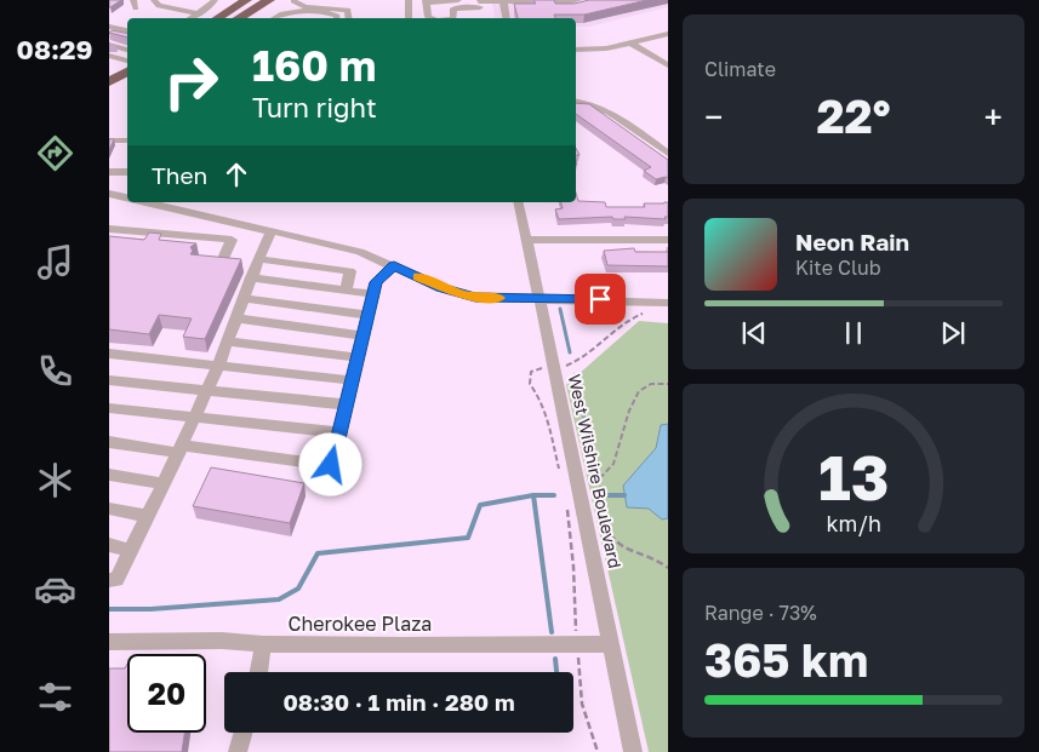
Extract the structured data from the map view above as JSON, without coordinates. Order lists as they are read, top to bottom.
{
  "streets": {
    "street": ["West Wilshire Boulevard", "Cherokee Plaza"]
  },
  "crossings": [
    ["West Wilshire Boulevard", "Cherokee Plaza"]
  ],
  "page": {
    "tabs": "08:29",
    "tile": [
      "Climate",
      ["Range · 73%", "365 km"]
    ],
    "turn": ["160 m", "Turn right"],
    "heat": ["−", "22°", "+"],
    "then": "Then",
    "song": ["Neon Rain", "Kite Club"],
    "limit": "20",
    "trip": "08:30 · 1 min · 280 m",
    "gauge": ["13", "km/h"]
  }
}
